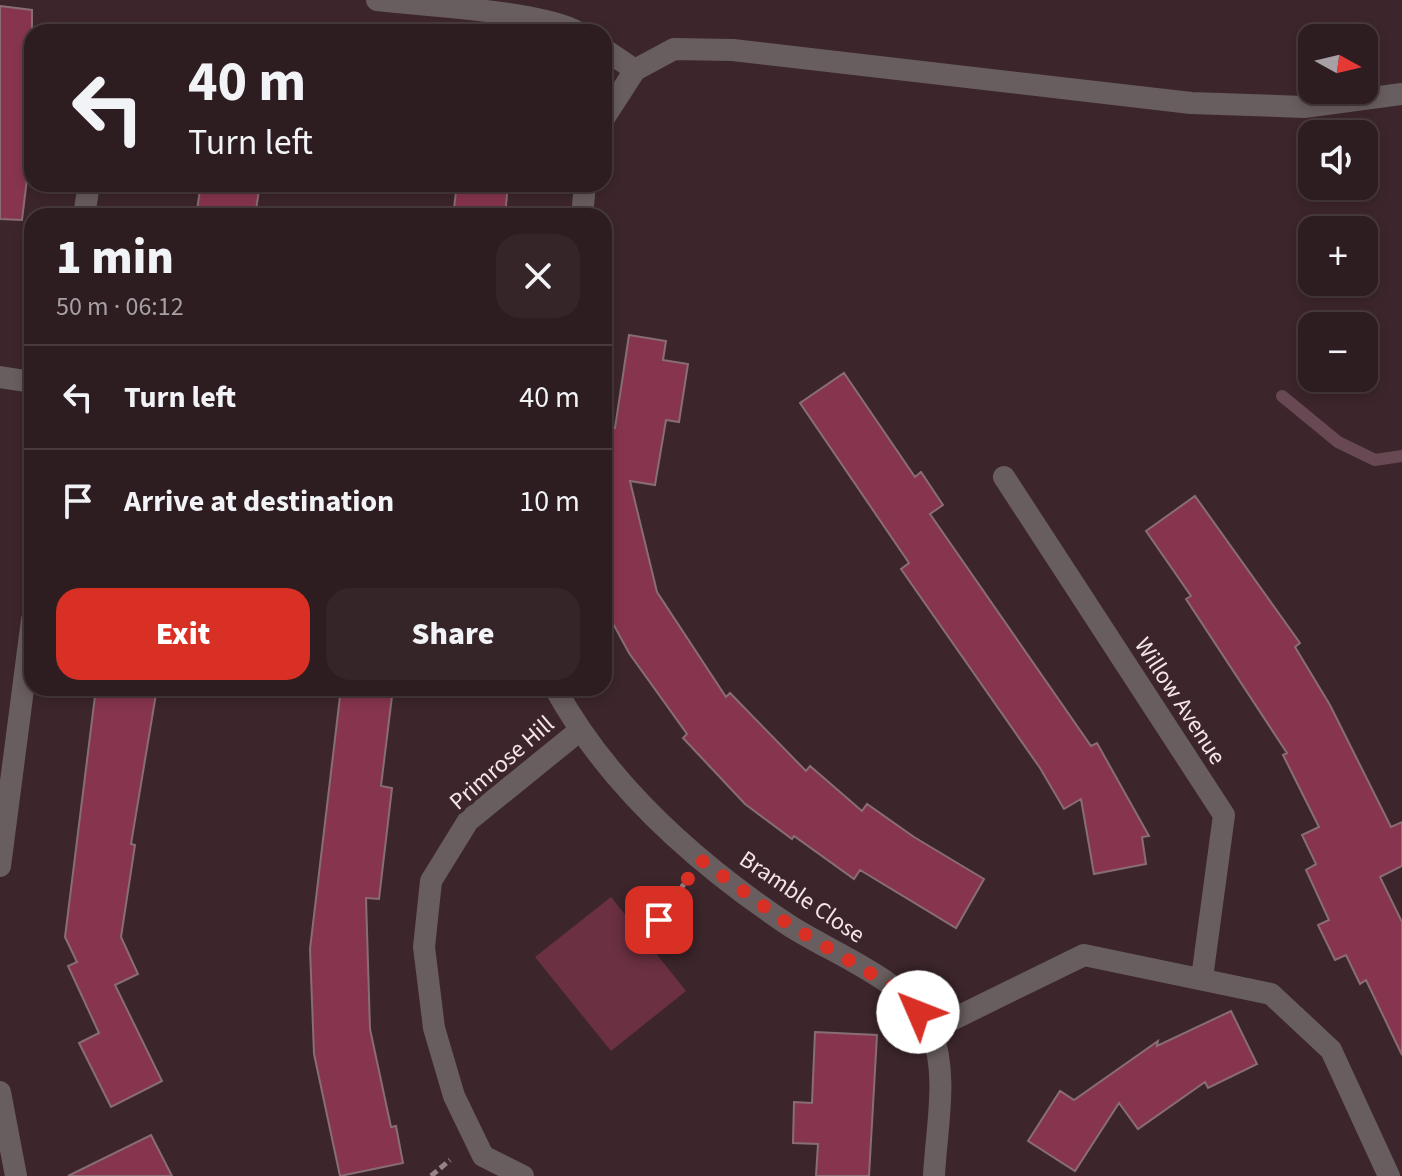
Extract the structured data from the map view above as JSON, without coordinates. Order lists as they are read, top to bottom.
{
  "streets": {
    "street": ["Willow Avenue", "Primrose Hill", "Bramble Close"]
  },
  "crossings": [
    ["Primrose Hill", "Bramble Close"]
  ],
  "north": "right",
  "page": {
    "map_buttons": ["+", "−"],
    "turn": ["40 m", "Turn left"],
    "heading": ["1 min", "50 m · 06:12"],
    "list": [
      {
        "name": "Turn left",
        "value": "40 m"
      },
      {
        "name": "Arrive at destination",
        "value": "10 m"
      }
    ],
    "buttons": ["Exit", "Share"]
  }
}
